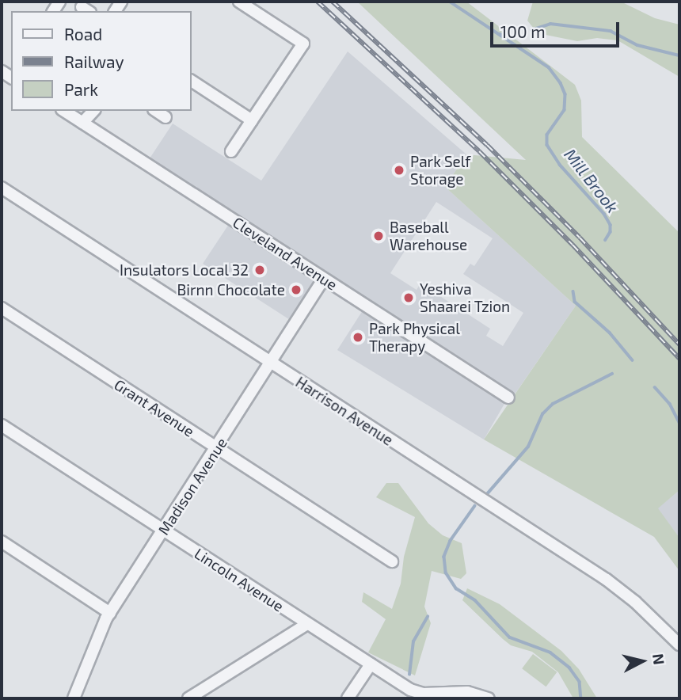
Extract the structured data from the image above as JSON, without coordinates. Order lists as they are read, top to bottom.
{
  "streets": {
    "street": [
      "Cleveland Avenue",
      "Grant Avenue",
      "Harrison Avenue",
      "Madison Avenue",
      "Lincoln Avenue"
    ]
  },
  "crossings": [
    ["Cleveland Avenue", "Madison Avenue"],
    ["Grant Avenue", "Madison Avenue"],
    ["Harrison Avenue", "Madison Avenue"],
    ["Madison Avenue", "Lincoln Avenue"]
  ],
  "water": ["Mill Brook"],
  "places": [
    "Park Self Storage",
    "Baseball Warehouse",
    "Insulators Local 32",
    "Birnn Chocolate",
    "Yeshiva Shaarei Tzion",
    "Park Physical Therapy"
  ],
  "legend": ["Road", "Railway", "Park"],
  "scale_bar": "100 m",
  "north": "right"
}
